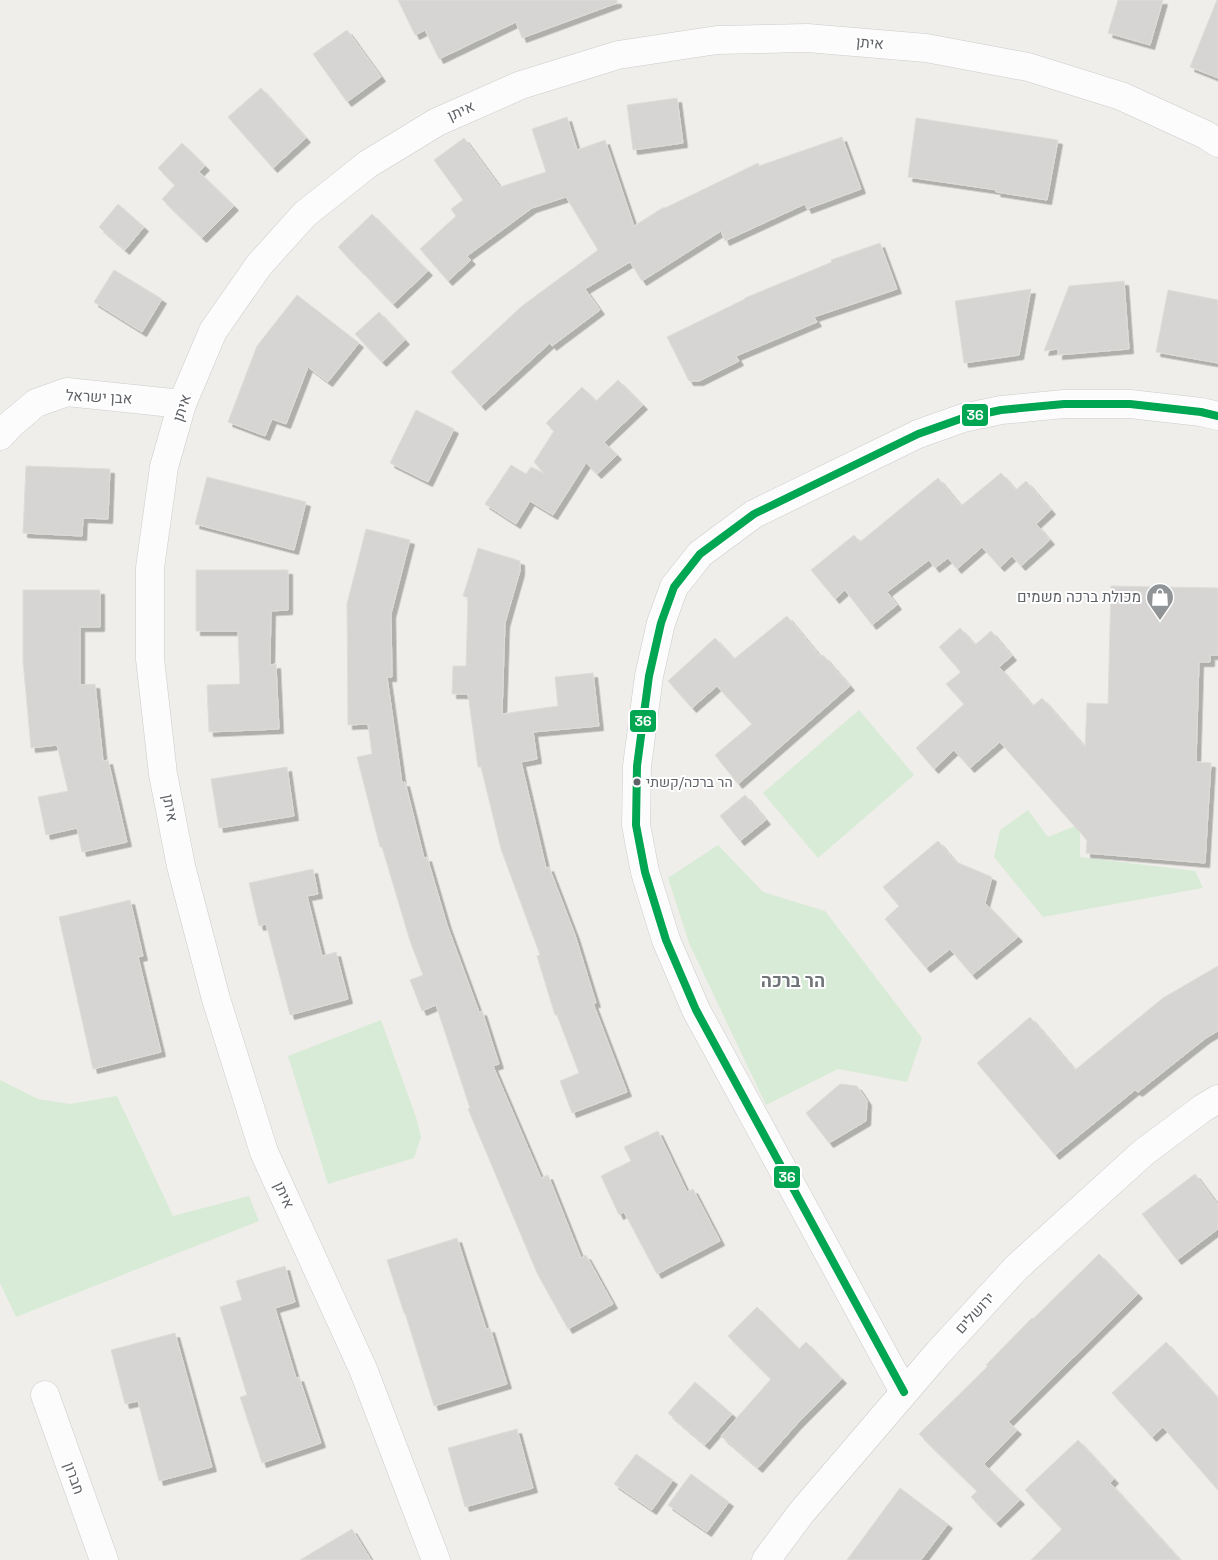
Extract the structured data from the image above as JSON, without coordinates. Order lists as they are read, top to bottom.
{
  "streets": {
    "street": [
      "איתן",
      "אבן ישראל",
      "ירושלים",
      "חברון"
    ]
  },
  "crossings": [
    ["איתן", "אבן ישראל"]
  ],
  "districts": ["הר ברכה"],
  "places": {
    "shop": ["מכולת ברכה משמים"],
    "other": ["הר ברכה/קשתי"]
  },
  "lines": ["transit line 36"]
}
